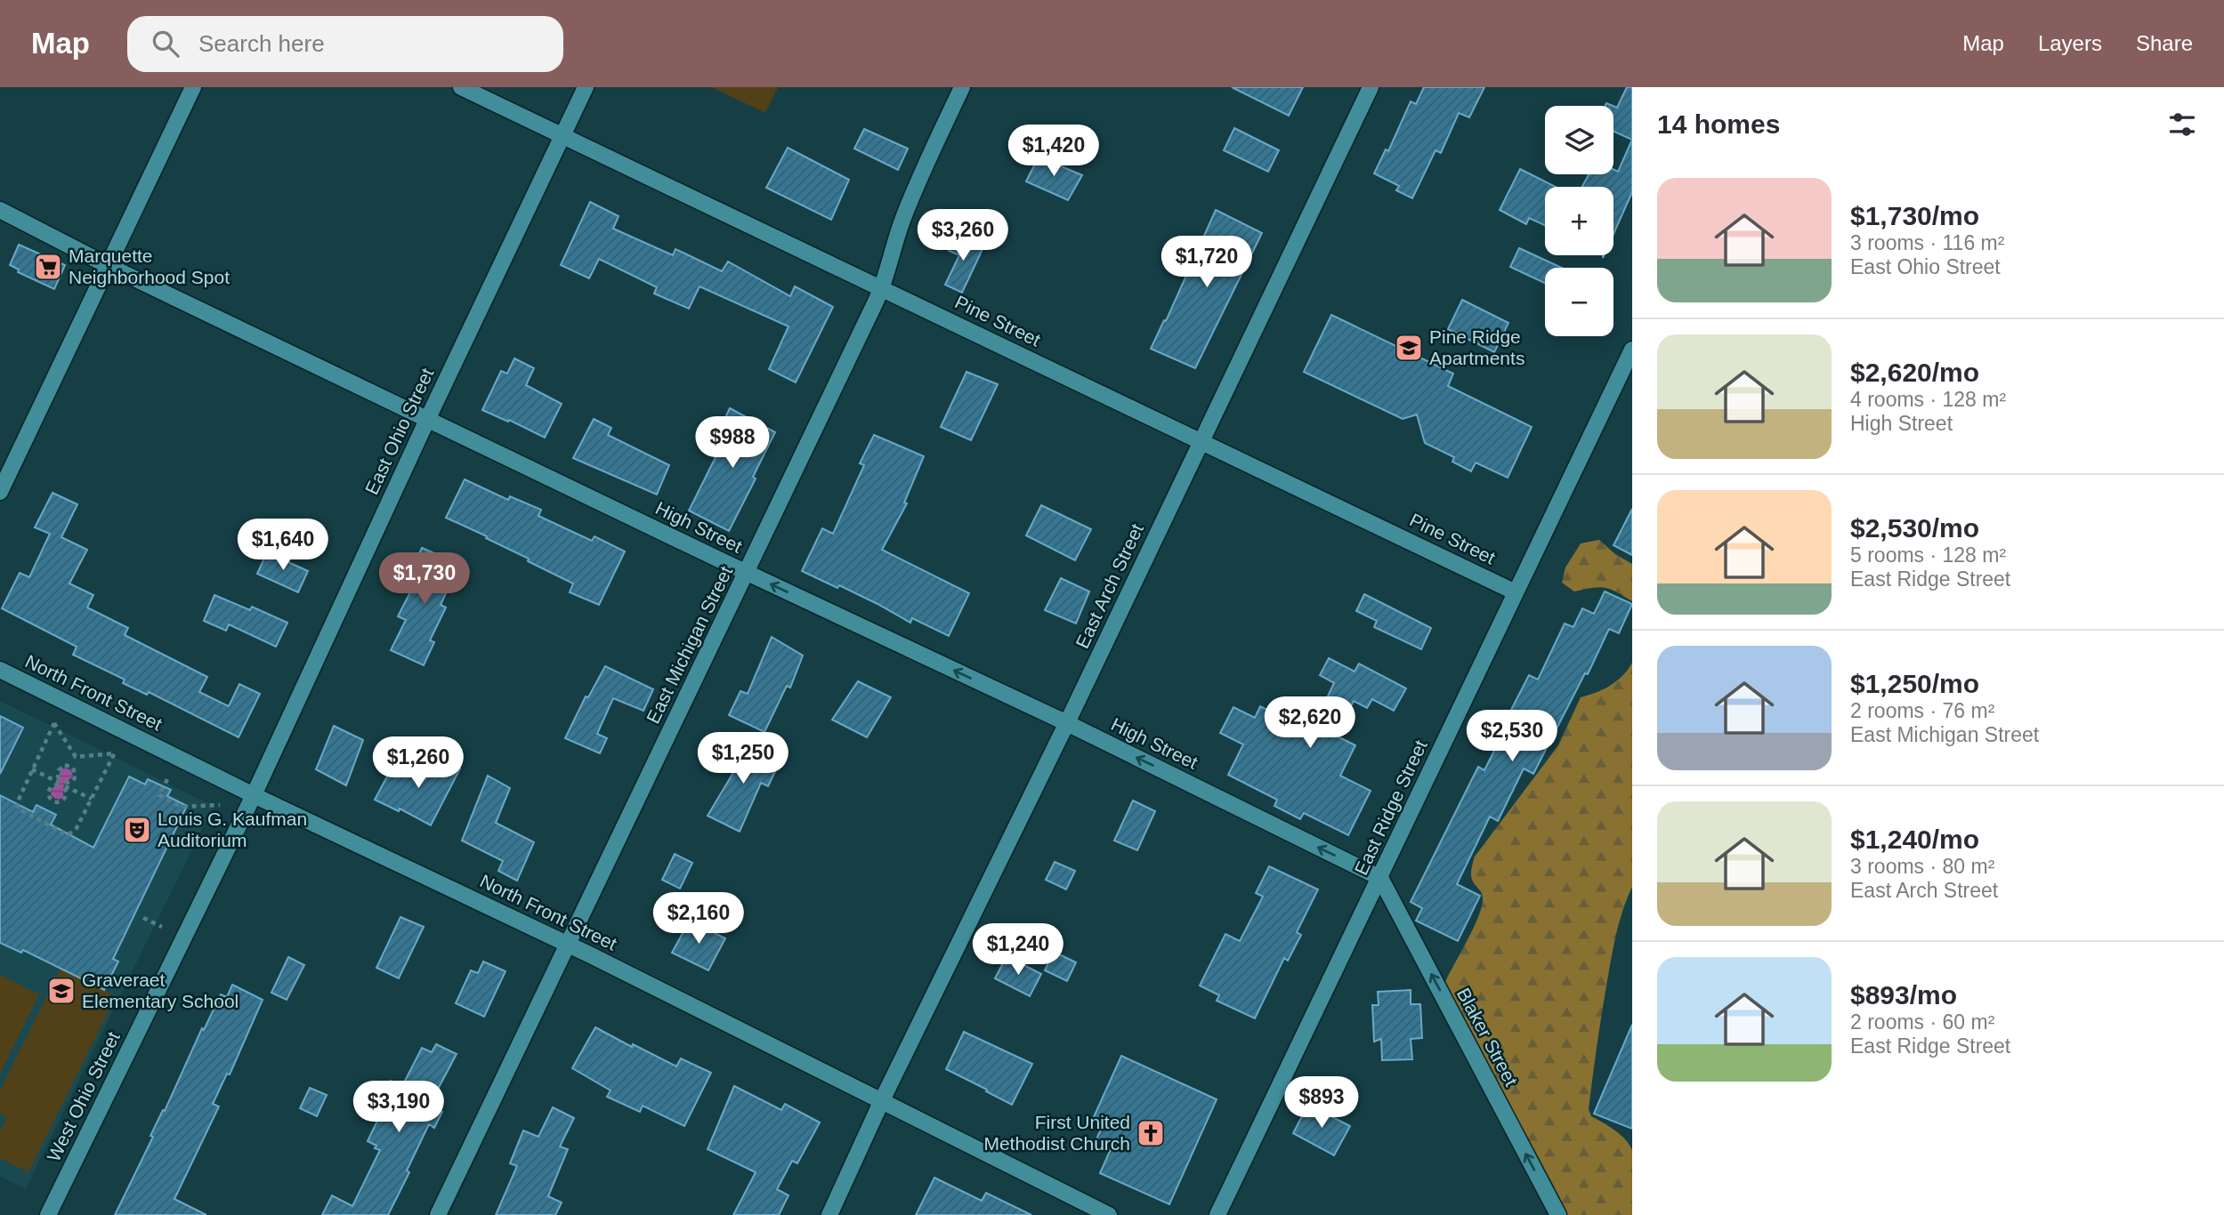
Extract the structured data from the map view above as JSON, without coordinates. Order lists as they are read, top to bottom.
{
  "streets": {
    "street": [
      "Pine Street",
      "East Ohio Street",
      "High Street",
      "East Arch Street",
      "East Michigan Street",
      "North Front Street",
      "East Ridge Street",
      "Blaker Street",
      "West Ohio Street"
    ]
  },
  "crossings": [
    ["Pine Street", "East Ohio Street"],
    ["Pine Street", "East Arch Street"],
    ["Pine Street", "East Michigan Street"],
    ["Pine Street", "East Ridge Street"],
    ["East Ohio Street", "High Street"],
    ["East Ohio Street", "North Front Street"],
    ["East Ohio Street", "West Ohio Street"],
    ["High Street", "East Arch Street"],
    ["High Street", "East Michigan Street"],
    ["High Street", "East Ridge Street"],
    ["High Street", "Blaker Street"],
    ["East Arch Street", "North Front Street"],
    ["East Michigan Street", "North Front Street"],
    ["North Front Street", "West Ohio Street"],
    ["East Ridge Street", "Blaker Street"]
  ],
  "one_way": ["High Street", "Blaker Street"],
  "places": {
    "supermarket": ["Marquette Neighborhood Spot"],
    "school or university": ["Pine Ridge Apartments", "Graveraet Elementary School"],
    "theatre": ["Louis G. Kaufman Auditorium"],
    "church": ["First United Methodist Church"]
  },
  "page": {
    "header": "Map",
    "search": "Search here",
    "nav": ["Map", "Layers", "Share"],
    "heading": "14 homes",
    "map_buttons": ["+", "−"],
    "price": [
      "$1,420",
      "$3,260",
      "$1,720",
      "$988",
      "$1,640",
      "$1,730",
      "$2,620",
      "$2,530",
      "$1,250",
      "$1,260",
      "$2,160",
      "$1,240",
      "$893",
      "$3,190"
    ],
    "list": [
      {
        "name": "$1,730/mo",
        "note": "3 rooms · 116 m² · East Ohio Street"
      },
      {
        "name": "$2,620/mo",
        "note": "4 rooms · 128 m² · High Street"
      },
      {
        "name": "$2,530/mo",
        "note": "5 rooms · 128 m² · East Ridge Street"
      },
      {
        "name": "$1,250/mo",
        "note": "2 rooms · 76 m² · East Michigan Street"
      },
      {
        "name": "$1,240/mo",
        "note": "3 rooms · 80 m² · East Arch Street"
      },
      {
        "name": "$893/mo",
        "note": "2 rooms · 60 m² · East Ridge Street"
      }
    ]
  }
}
